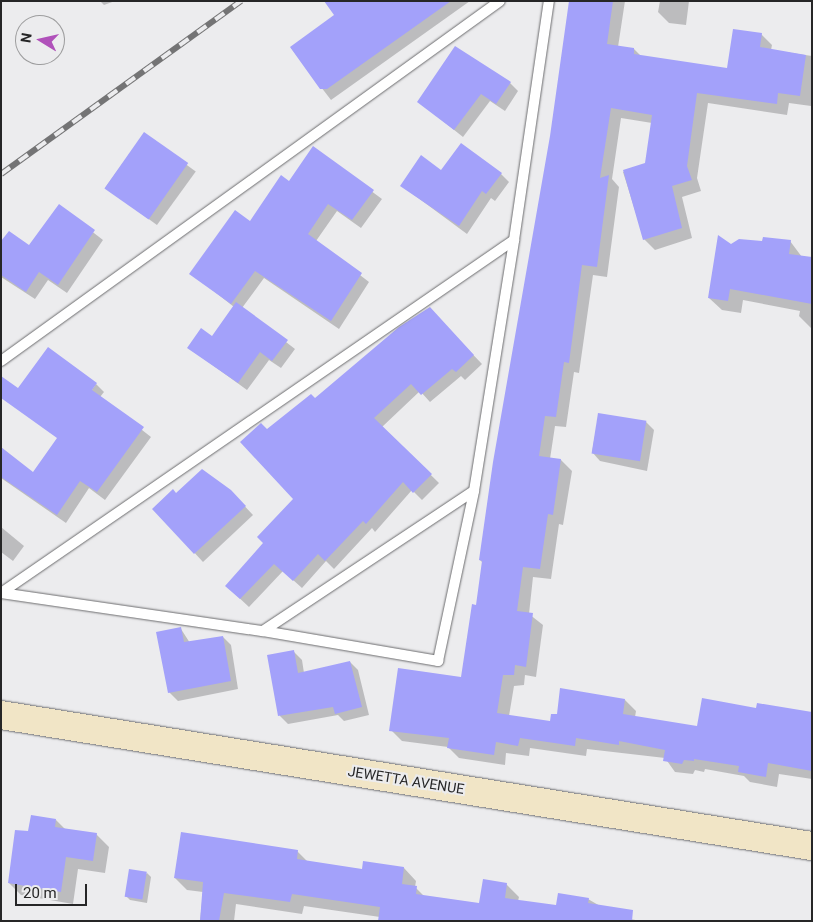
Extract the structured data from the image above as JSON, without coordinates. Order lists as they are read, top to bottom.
{
  "streets": {
    "street": ["JEWETTA AVENUE"]
  },
  "scale_bar": "20 m",
  "north": "left"
}
